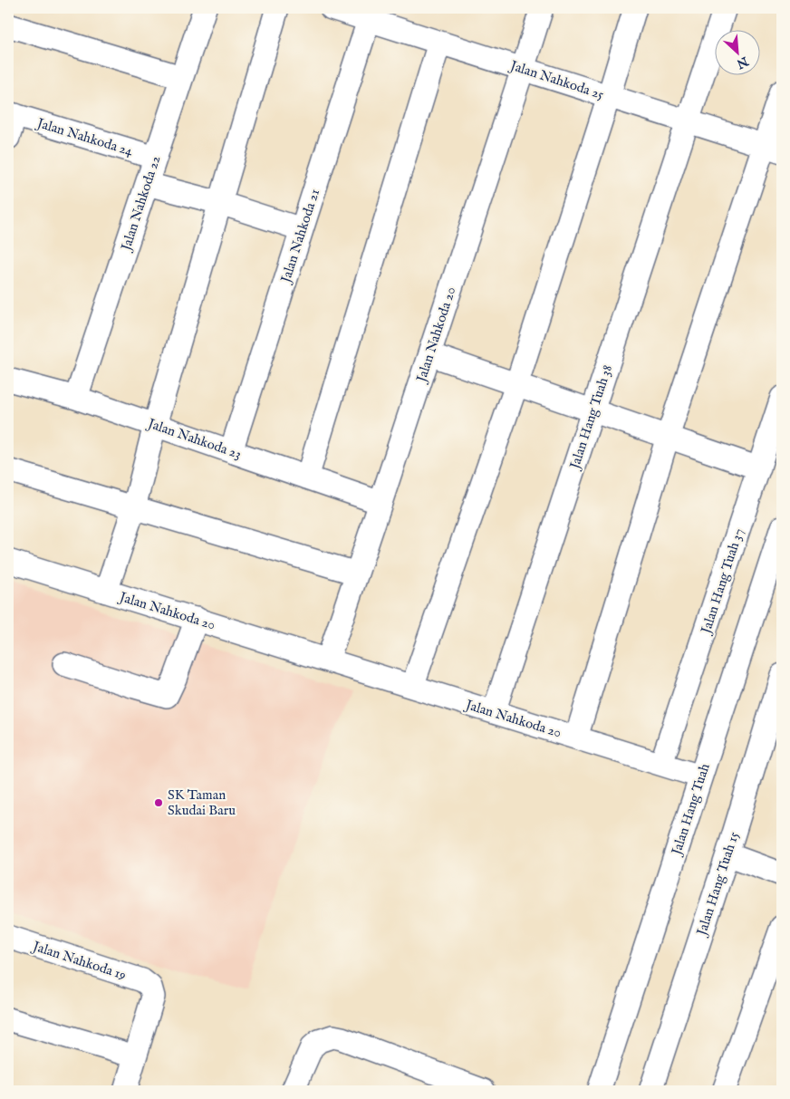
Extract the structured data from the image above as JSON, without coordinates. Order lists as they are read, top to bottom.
{
  "streets": {
    "street": [
      "Jalan Nahkoda 25",
      "Jalan Nahkoda 24",
      "Jalan Nahkoda 22",
      "Jalan Nahkoda 21",
      "Jalan Nahkoda 20",
      "Jalan Hang Tuah 38",
      "Jalan Nahkoda 23",
      "Jalan Hang Tuah 37",
      "Jalan Hang Tuah",
      "Jalan Hang Tuah 15",
      "Jalan Nahkoda 19"
    ]
  },
  "crossings": [
    ["Jalan Nahkoda 25", "Jalan Nahkoda 21"],
    ["Jalan Nahkoda 25", "Jalan Nahkoda 20"],
    ["Jalan Nahkoda 25", "Jalan Hang Tuah 38"],
    ["Jalan Nahkoda 24", "Jalan Nahkoda 22"],
    ["Jalan Nahkoda 22", "Jalan Nahkoda 23"],
    ["Jalan Nahkoda 21", "Jalan Nahkoda 23"],
    ["Jalan Nahkoda 20", "Jalan Hang Tuah 38"],
    ["Jalan Nahkoda 20", "Jalan Nahkoda 23"],
    ["Jalan Nahkoda 20", "Jalan Hang Tuah 37"],
    ["Jalan Nahkoda 20", "Jalan Hang Tuah"]
  ],
  "places": ["SK Taman Skudai Baru"],
  "north": "bottom right"
}
